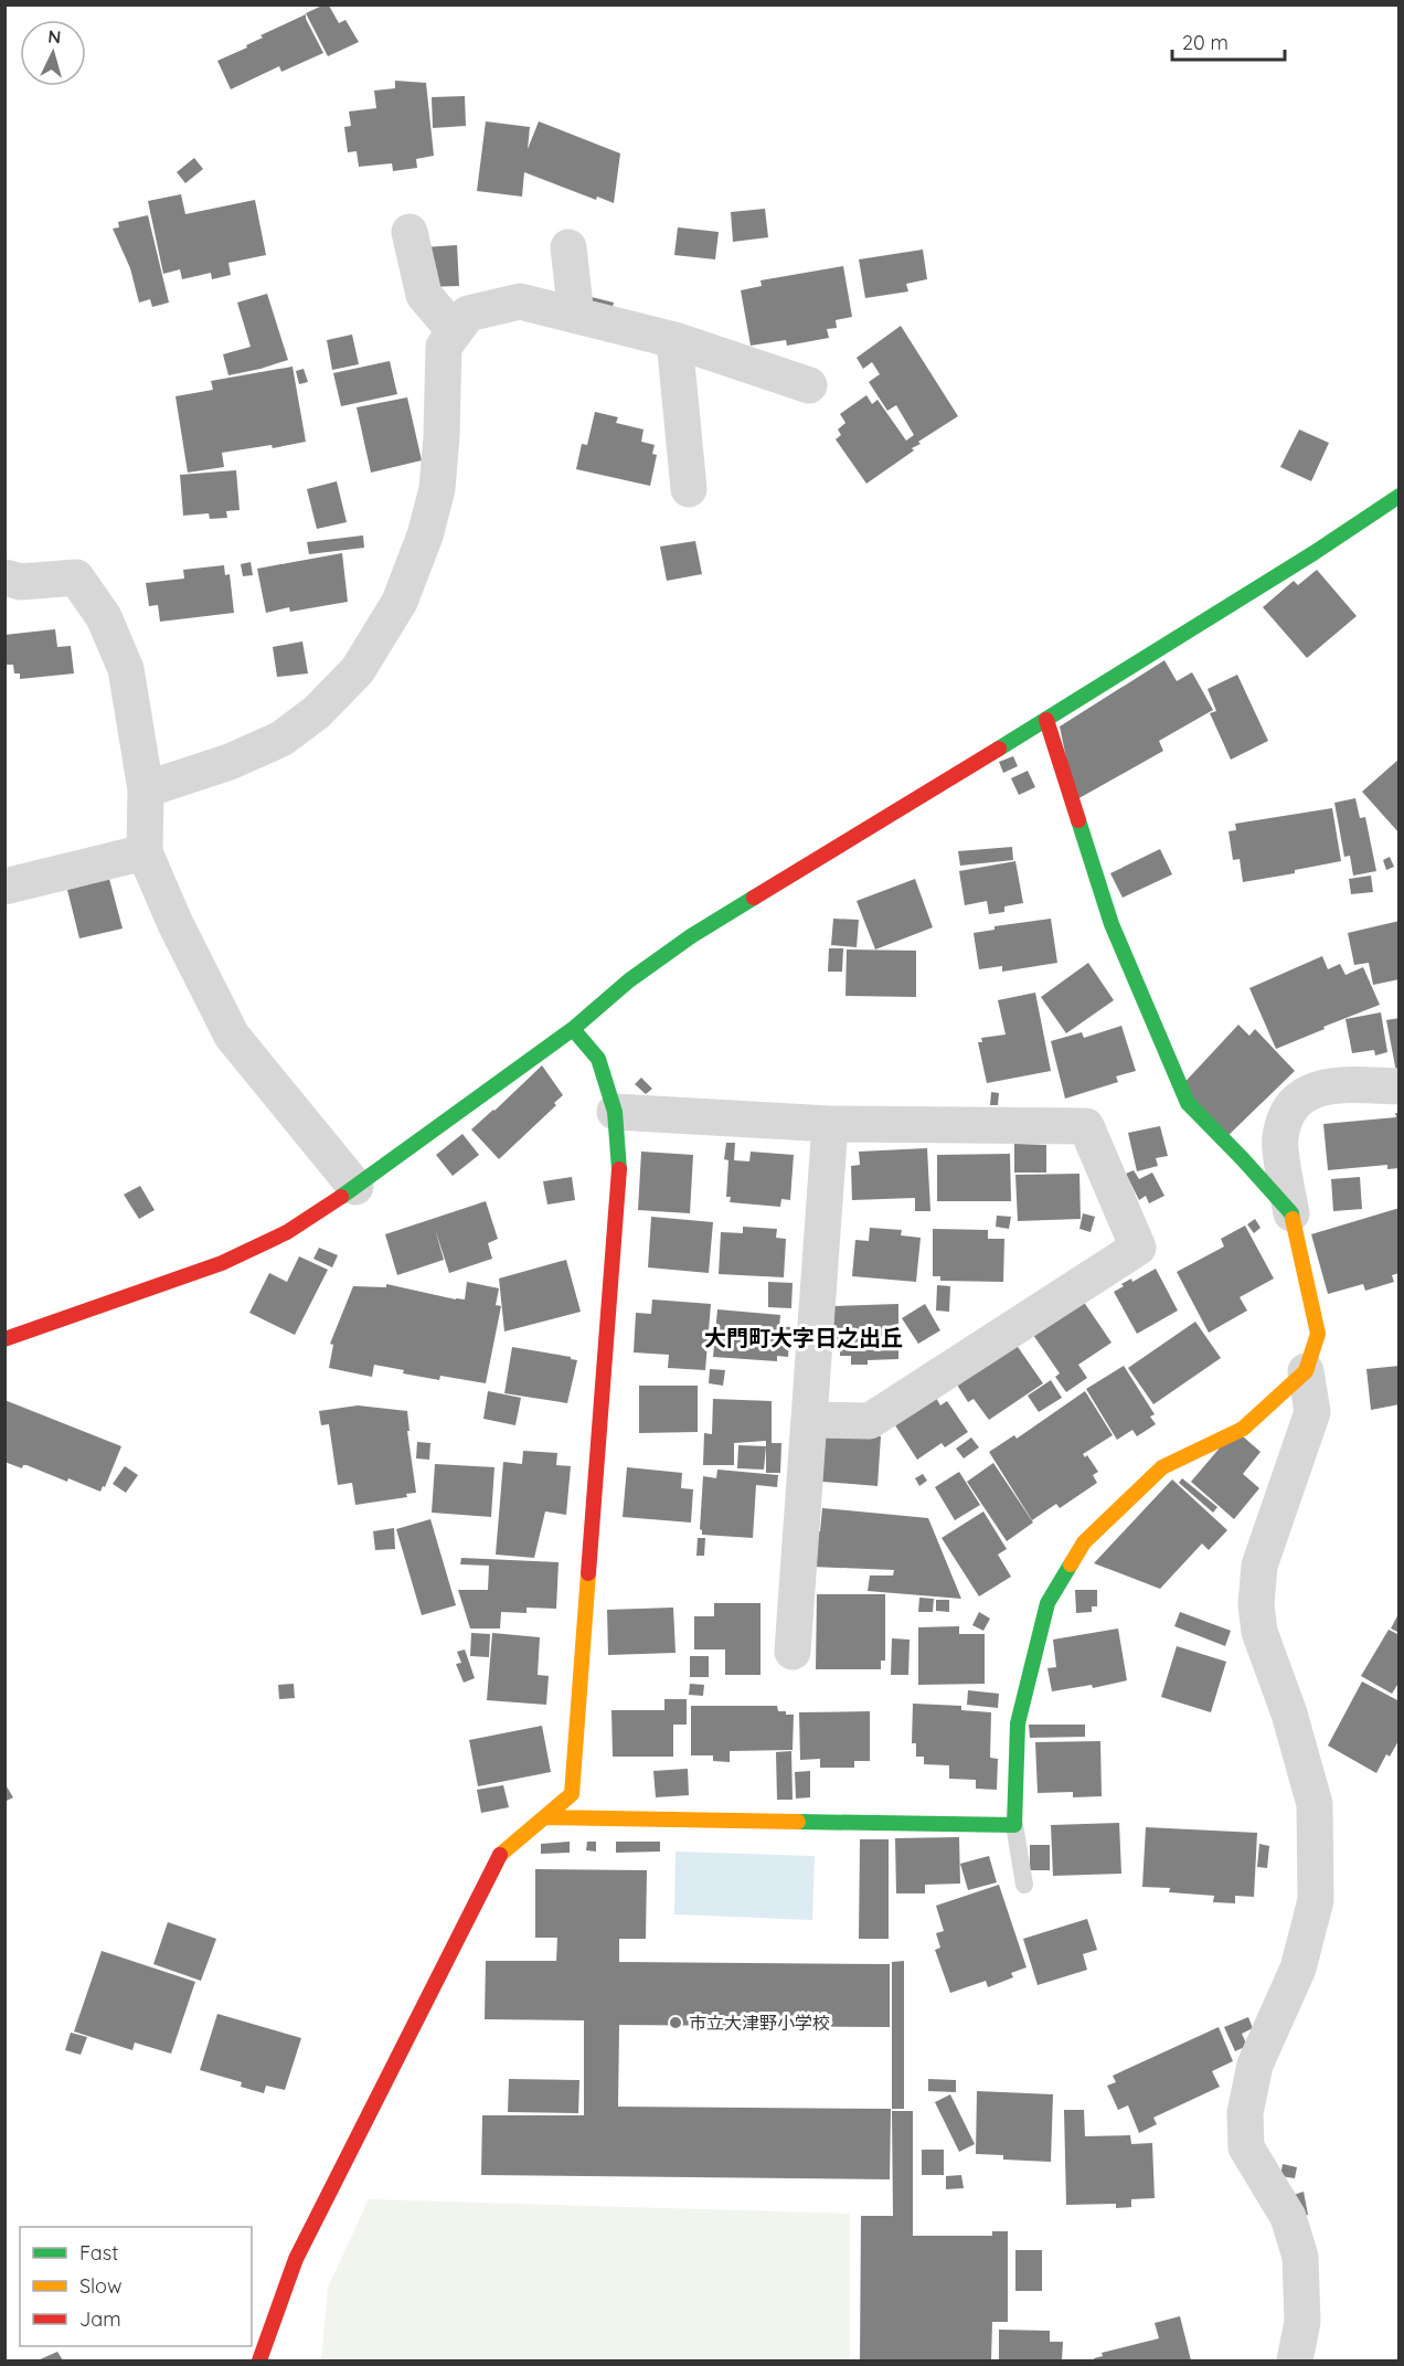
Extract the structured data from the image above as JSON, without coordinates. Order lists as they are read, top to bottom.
{
  "districts": ["大門町大字日之出丘"],
  "places": ["市立大津野小学校"],
  "legend": ["Fast", "Slow", "Jam"],
  "scale_bar": "20 m",
  "north": "top"
}
